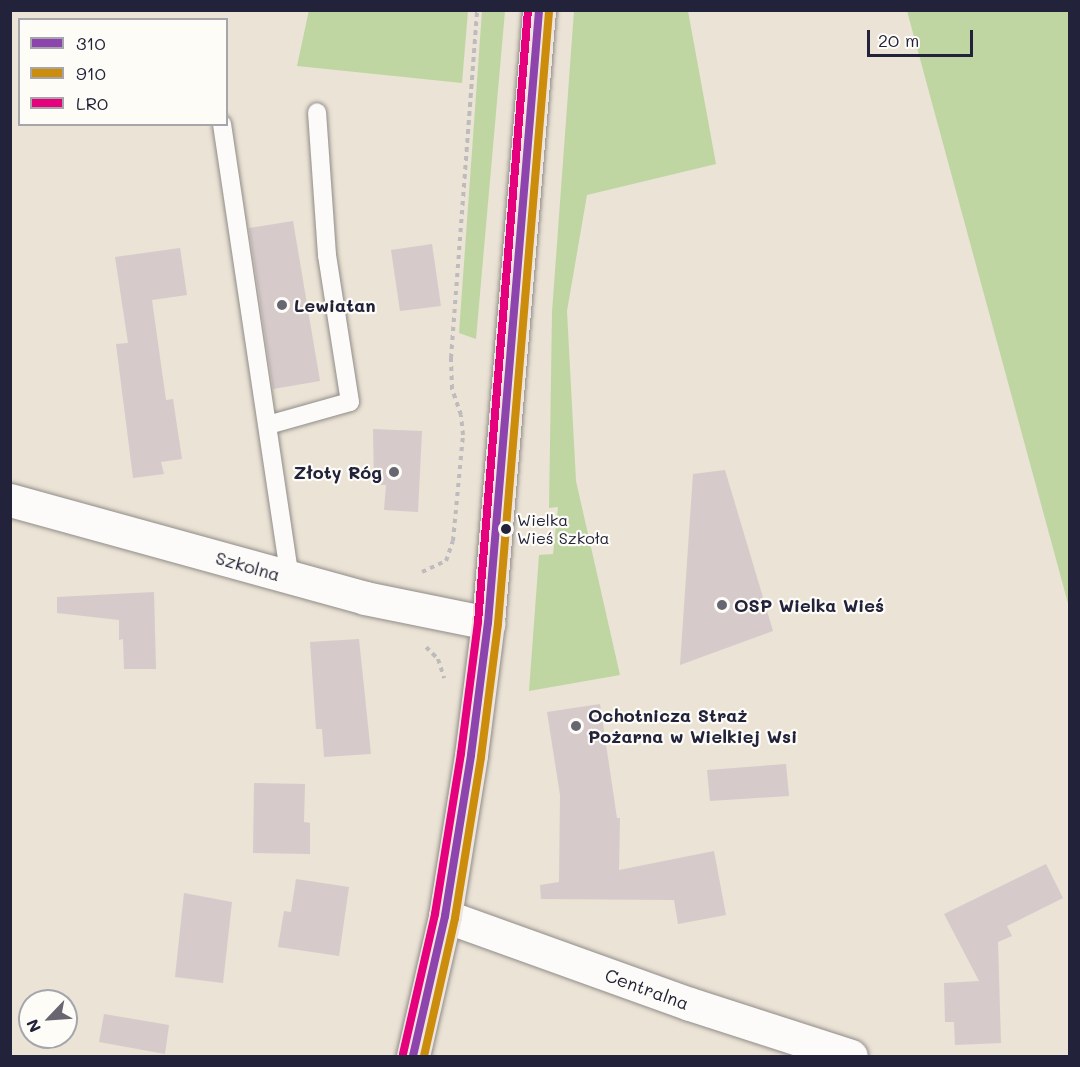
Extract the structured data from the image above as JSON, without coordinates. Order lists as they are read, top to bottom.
{
  "streets": {
    "street": ["Szkolna", "Centralna"]
  },
  "places": [
    "Lewiatan",
    "Złoty Róg",
    "Wielka Wieś Szkoła",
    "OSP Wielka Wieś",
    "Ochotnicza Straż Pożarna w Wielkiej Wsi"
  ],
  "lines": ["transit line 310", "transit line LR0", "transit line 910"],
  "legend": ["310", "910", "LR0"],
  "scale_bar": "20 m",
  "north": "bottom left"
}
